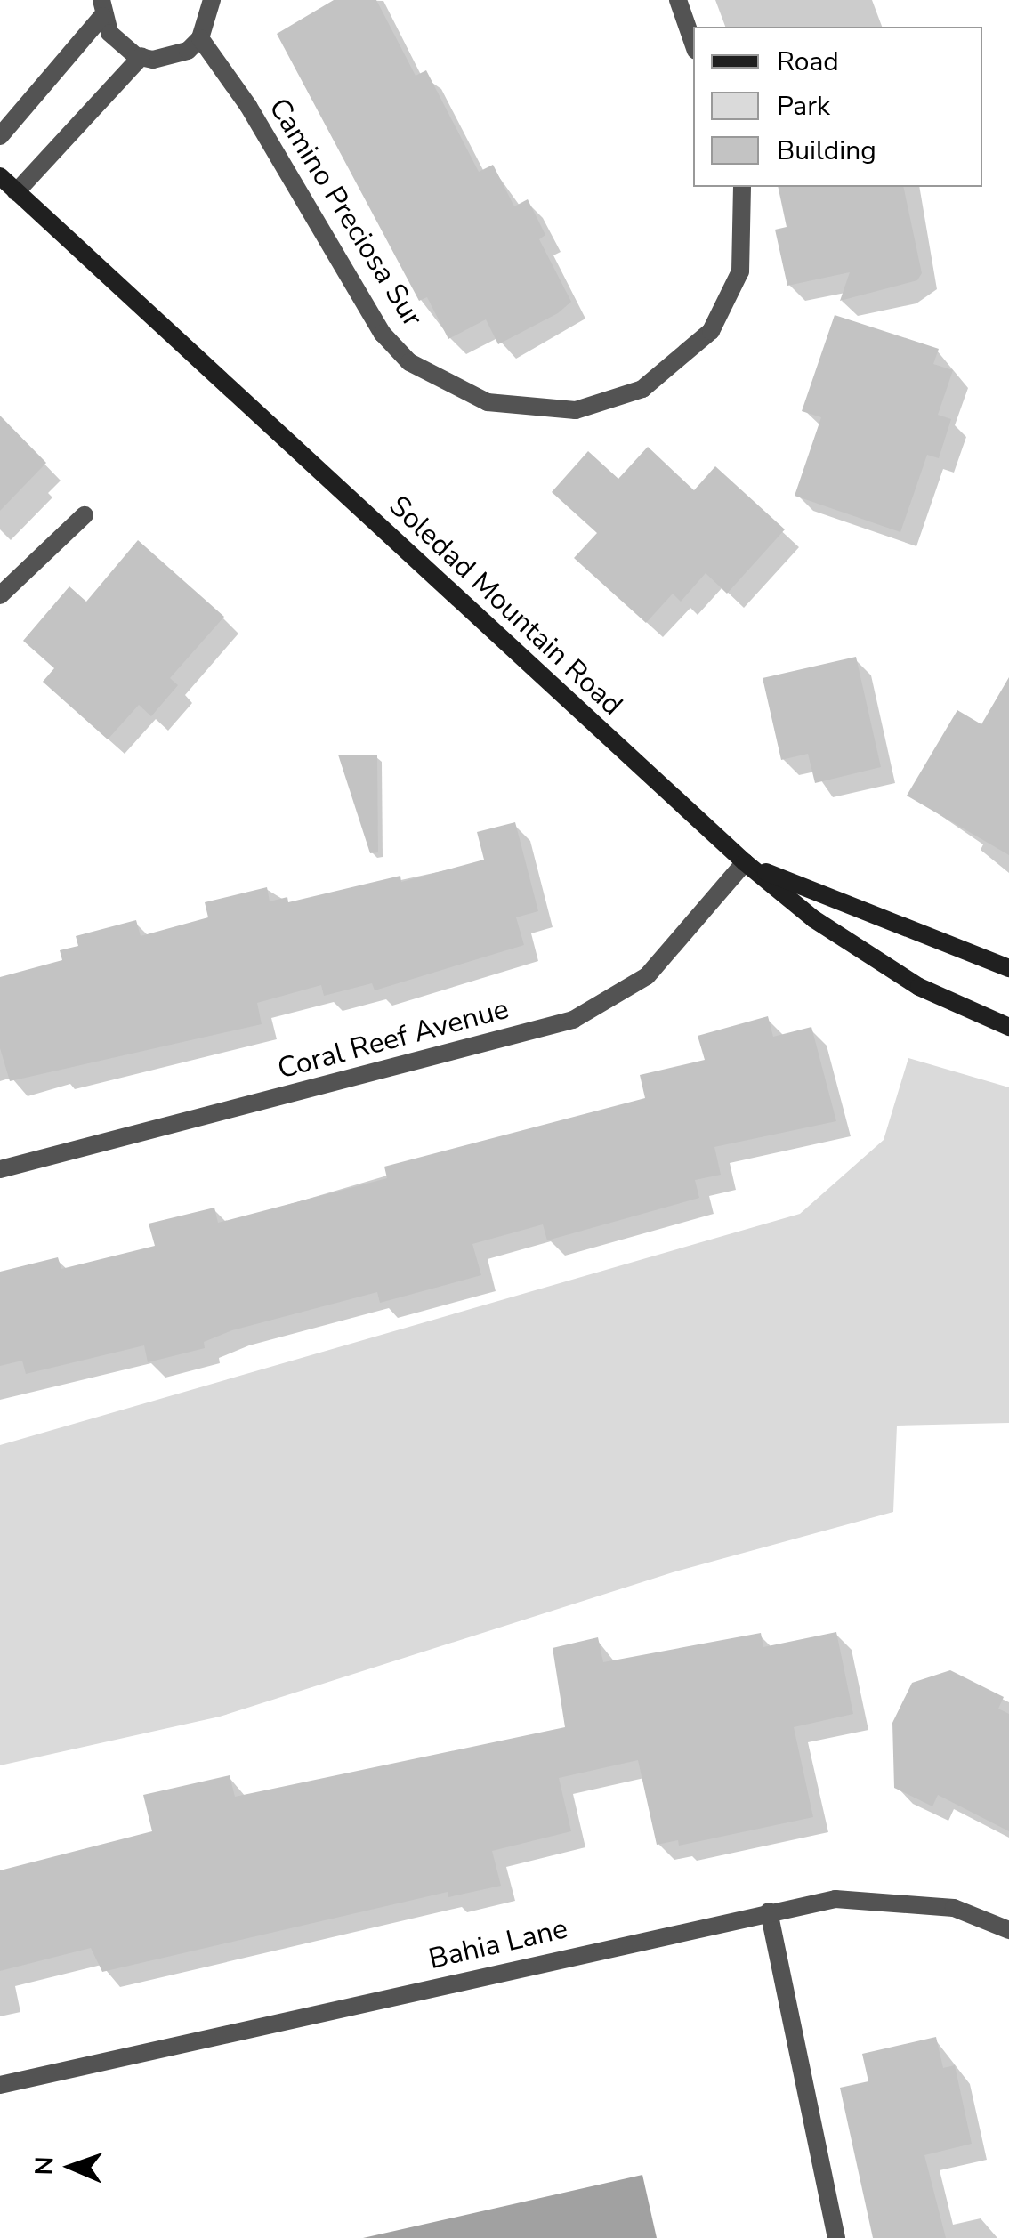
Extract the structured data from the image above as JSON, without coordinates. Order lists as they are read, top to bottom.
{
  "streets": {
    "main road": ["Soledad Mountain Road"],
    "street": ["Camino Preciosa Sur", "Coral Reef Avenue", "Bahia Lane"]
  },
  "crossings": [
    ["Soledad Mountain Road", "Coral Reef Avenue"]
  ],
  "legend": ["Road", "Park", "Building"],
  "north": "left"
}
